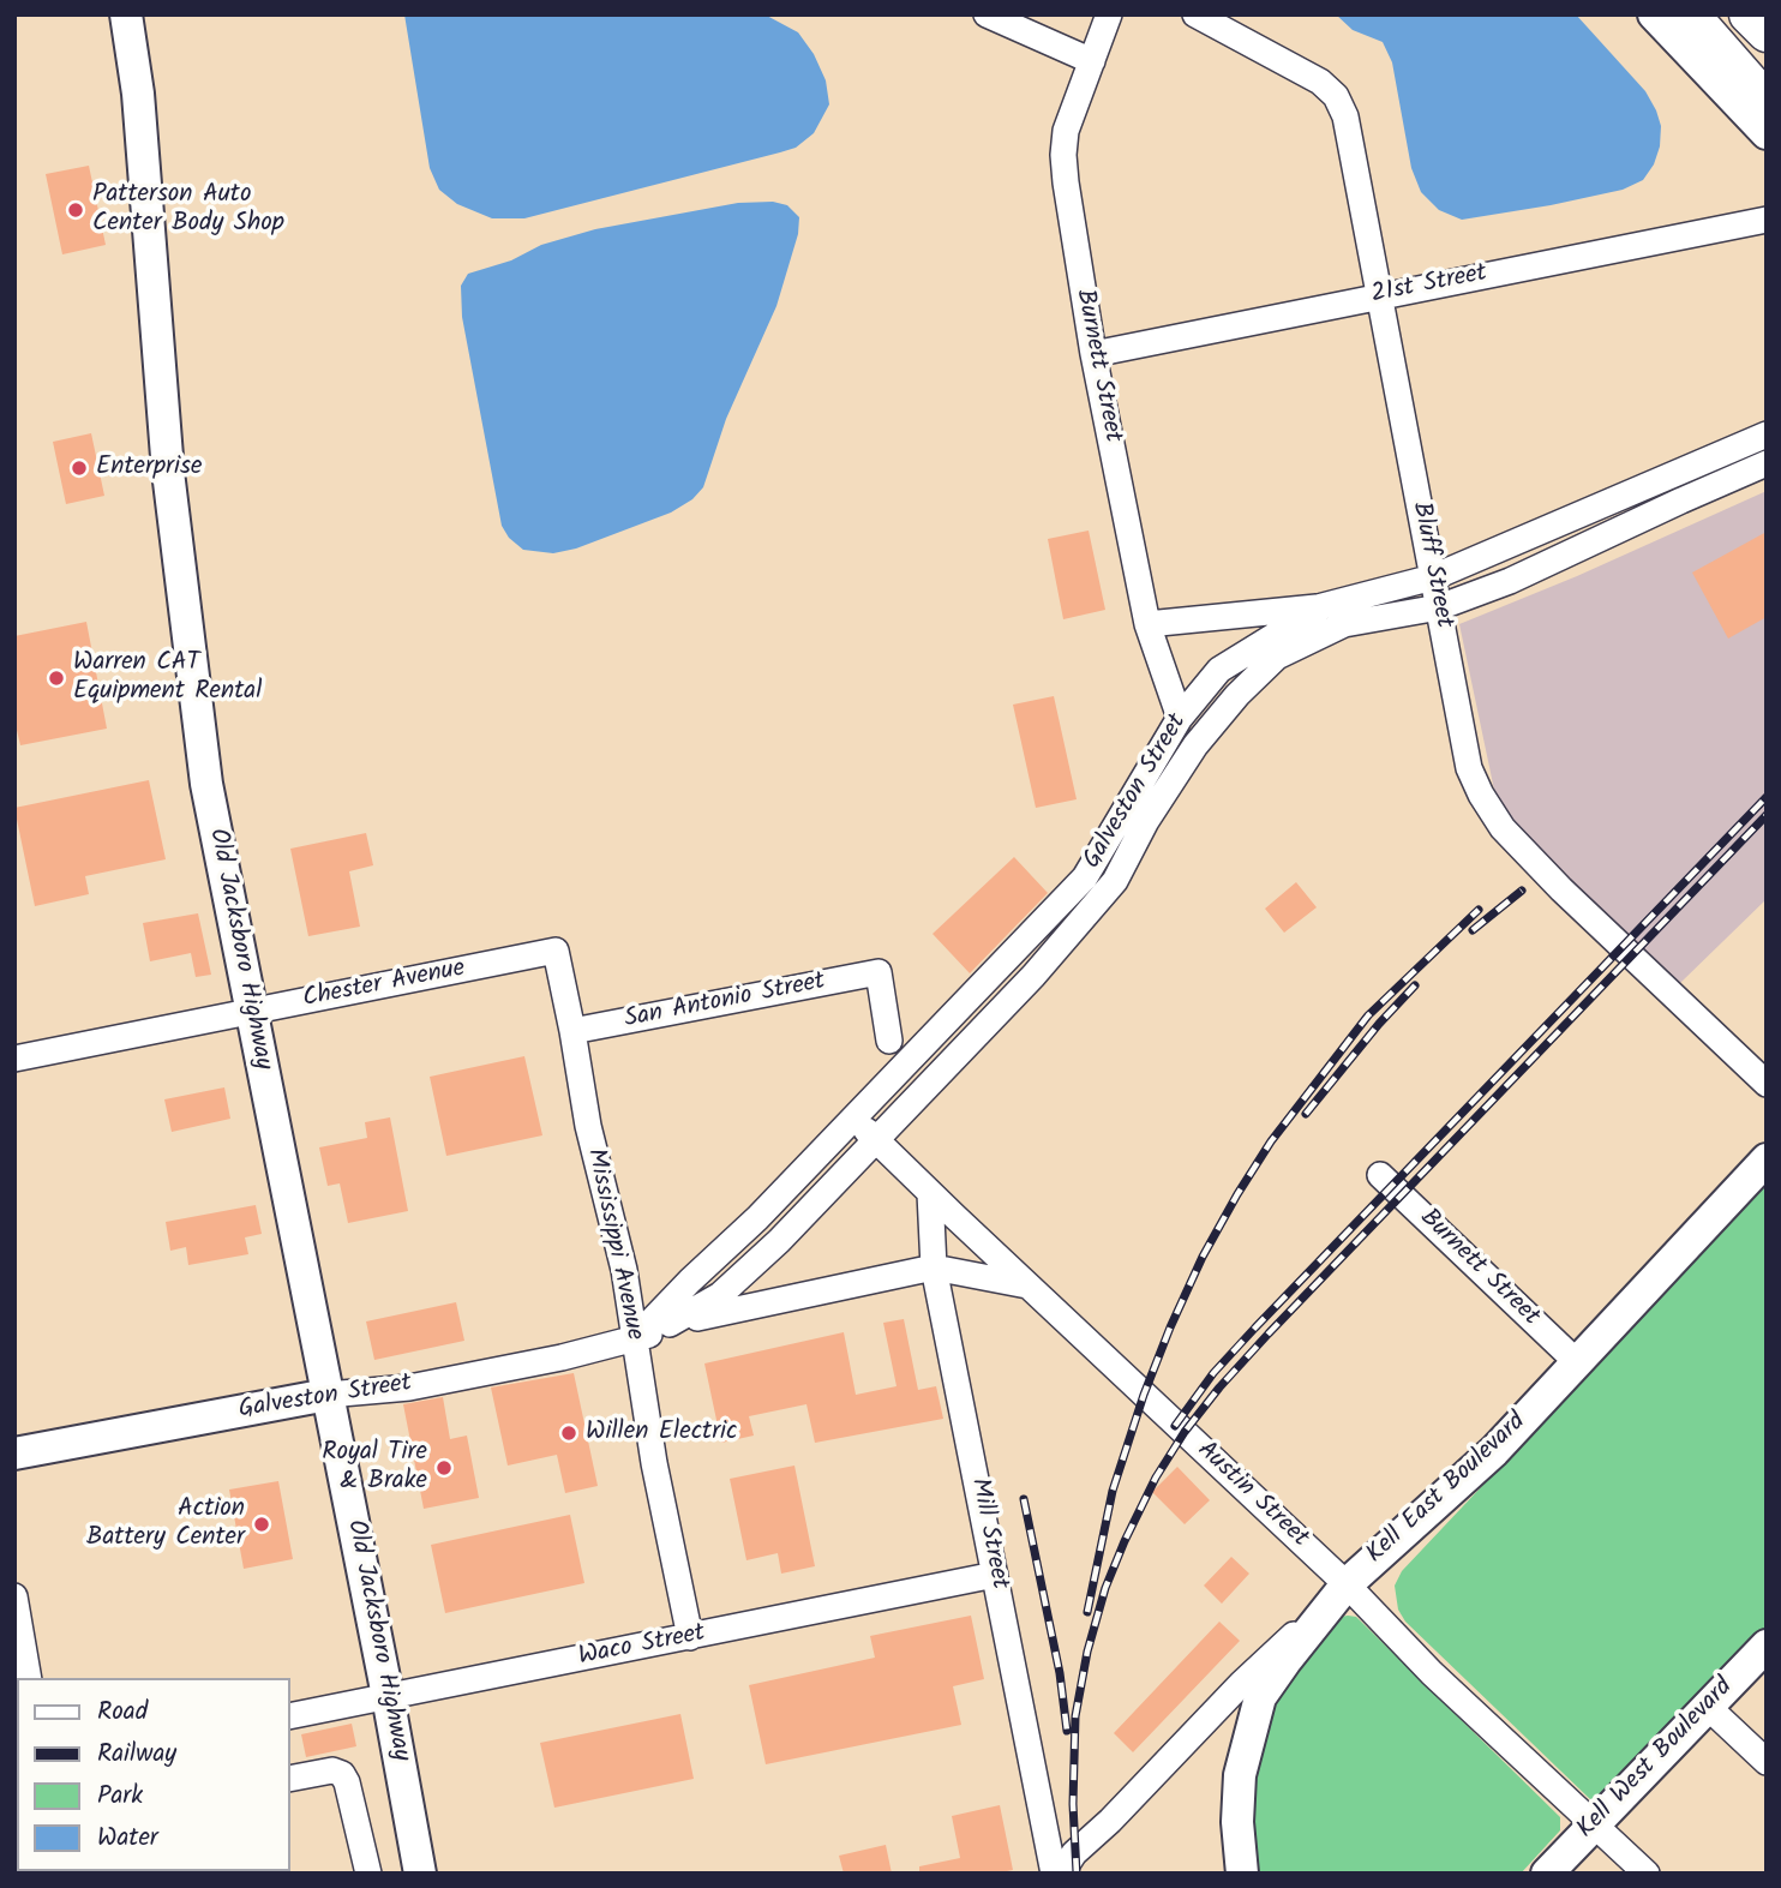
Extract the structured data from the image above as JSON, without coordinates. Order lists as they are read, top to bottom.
{
  "streets": {
    "main road": [
      "Galveston Street",
      "Old Jacksboro Highway",
      "Kell East Boulevard",
      "Kell West Boulevard"
    ],
    "street": [
      "21st Street",
      "Burnett Street",
      "Bluff Street",
      "Chester Avenue",
      "San Antonio Street",
      "Mississippi Avenue",
      "Austin Street",
      "Mill Street",
      "Waco Street"
    ]
  },
  "crossings": [
    ["21st Street", "Burnett Street"],
    ["21st Street", "Bluff Street"],
    ["Burnett Street", "Galveston Street"],
    ["Burnett Street", "Kell East Boulevard"],
    ["Bluff Street", "Galveston Street"],
    ["Galveston Street", "Old Jacksboro Highway"],
    ["Galveston Street", "Mississippi Avenue"],
    ["Galveston Street", "Austin Street"],
    ["Galveston Street", "Mill Street"],
    ["Old Jacksboro Highway", "Chester Avenue"],
    ["Old Jacksboro Highway", "Waco Street"],
    ["Chester Avenue", "Mississippi Avenue"],
    ["San Antonio Street", "Mississippi Avenue"],
    ["Mississippi Avenue", "Waco Street"],
    ["Kell East Boulevard", "Austin Street"],
    ["Austin Street", "Mill Street"],
    ["Austin Street", "Kell West Boulevard"],
    ["Mill Street", "Waco Street"]
  ],
  "places": [
    "Patterson Auto Center Body Shop",
    "Enterprise",
    "Warren CAT Equipment Rental",
    "Willen Electric",
    "Royal Tire & Brake",
    "Action Battery Center"
  ],
  "legend": [
    "Road",
    "Railway",
    "Park",
    "Water"
  ]
}
